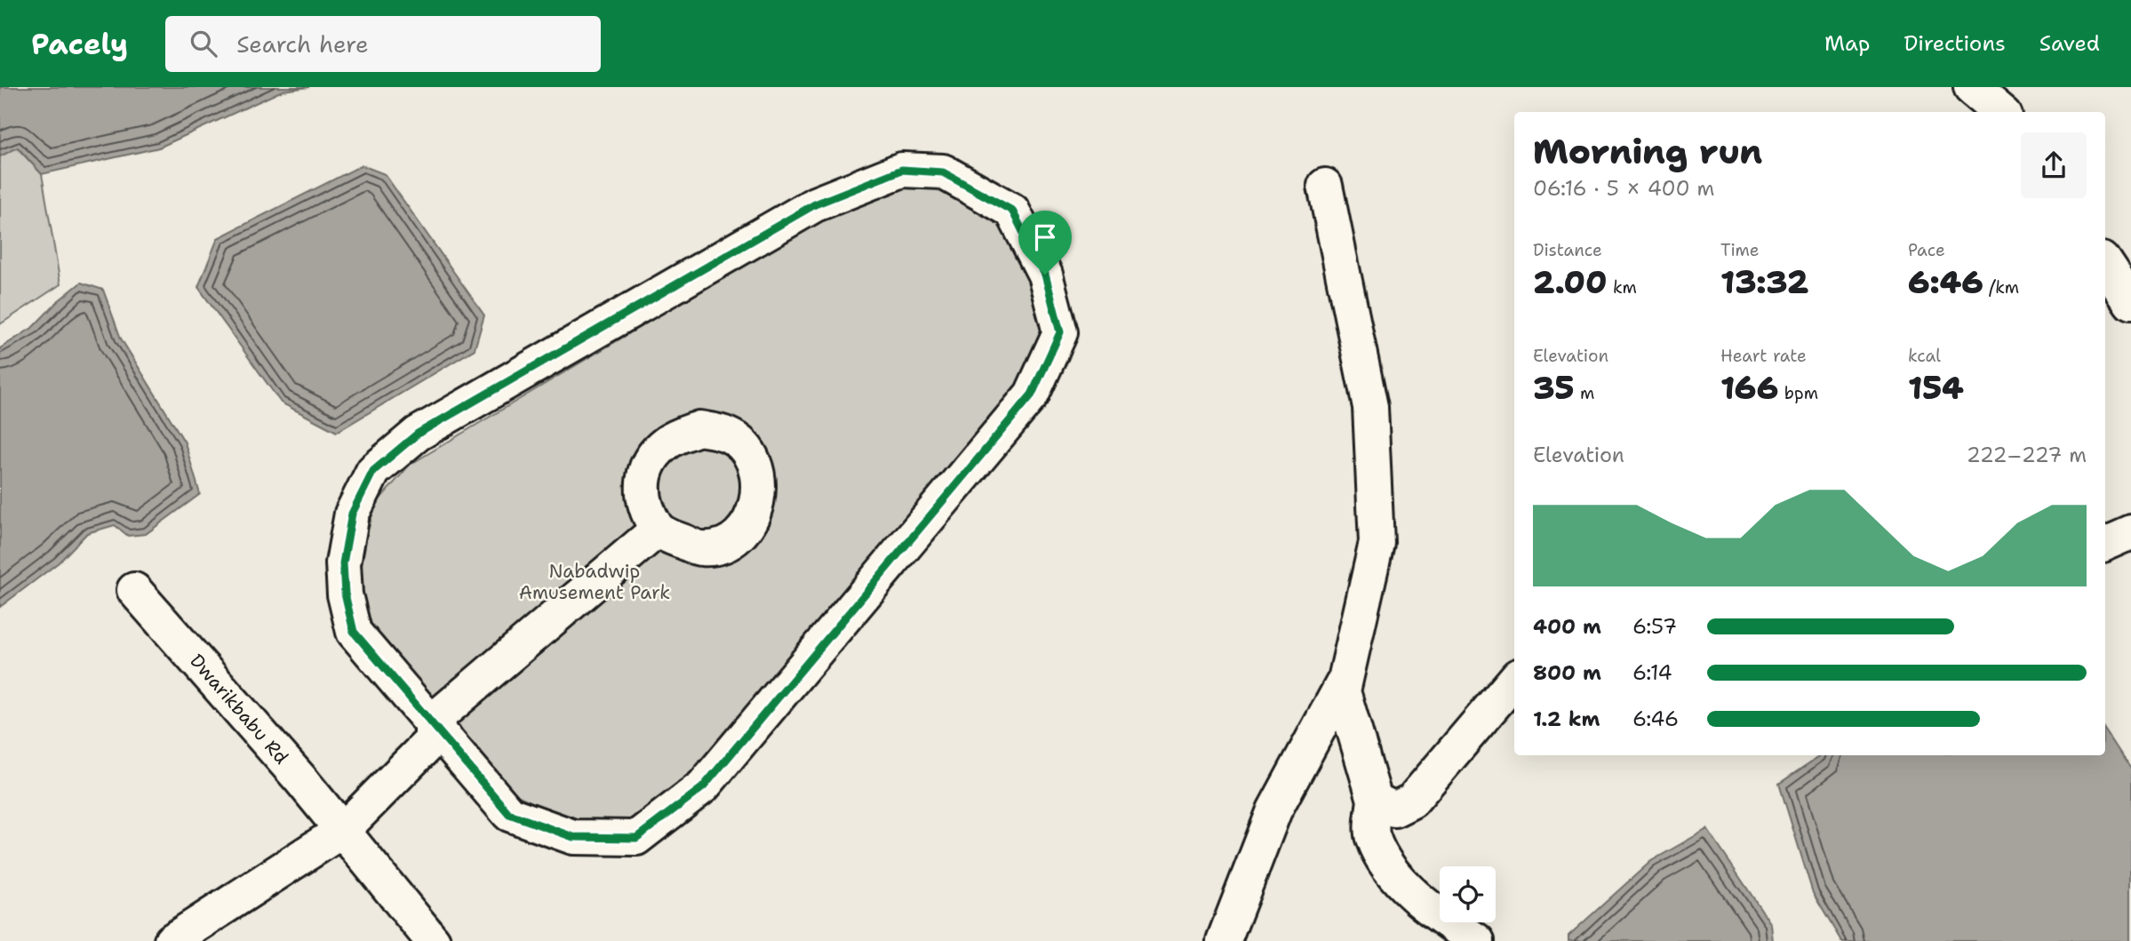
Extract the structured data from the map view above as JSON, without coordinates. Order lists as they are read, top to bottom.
{
  "streets": {
    "street": ["Dwarikbabu Rd"]
  },
  "parks": ["Nabadwip Amusement Park"],
  "page": {
    "header": "Pacely",
    "search": "Search here",
    "nav": ["Map", "Directions", "Saved"],
    "heading": ["Morning run", "06:16 · 5 × 400 m"],
    "stats": [
      ["Distance", "2.00 km"],
      ["Time", "13:32"],
      ["Pace", "6:46 /km"],
      ["Elevation", "35 m"],
      ["Heart rate", "166 bpm"],
      ["kcal", "154"]
    ],
    "chart": ["Elevation", "222–227 m"],
    "list": [
      {
        "name": "400 m",
        "note": "6:57"
      },
      {
        "name": "800 m",
        "note": "6:14"
      },
      {
        "name": "1.2 km",
        "note": "6:46"
      }
    ]
  }
}
